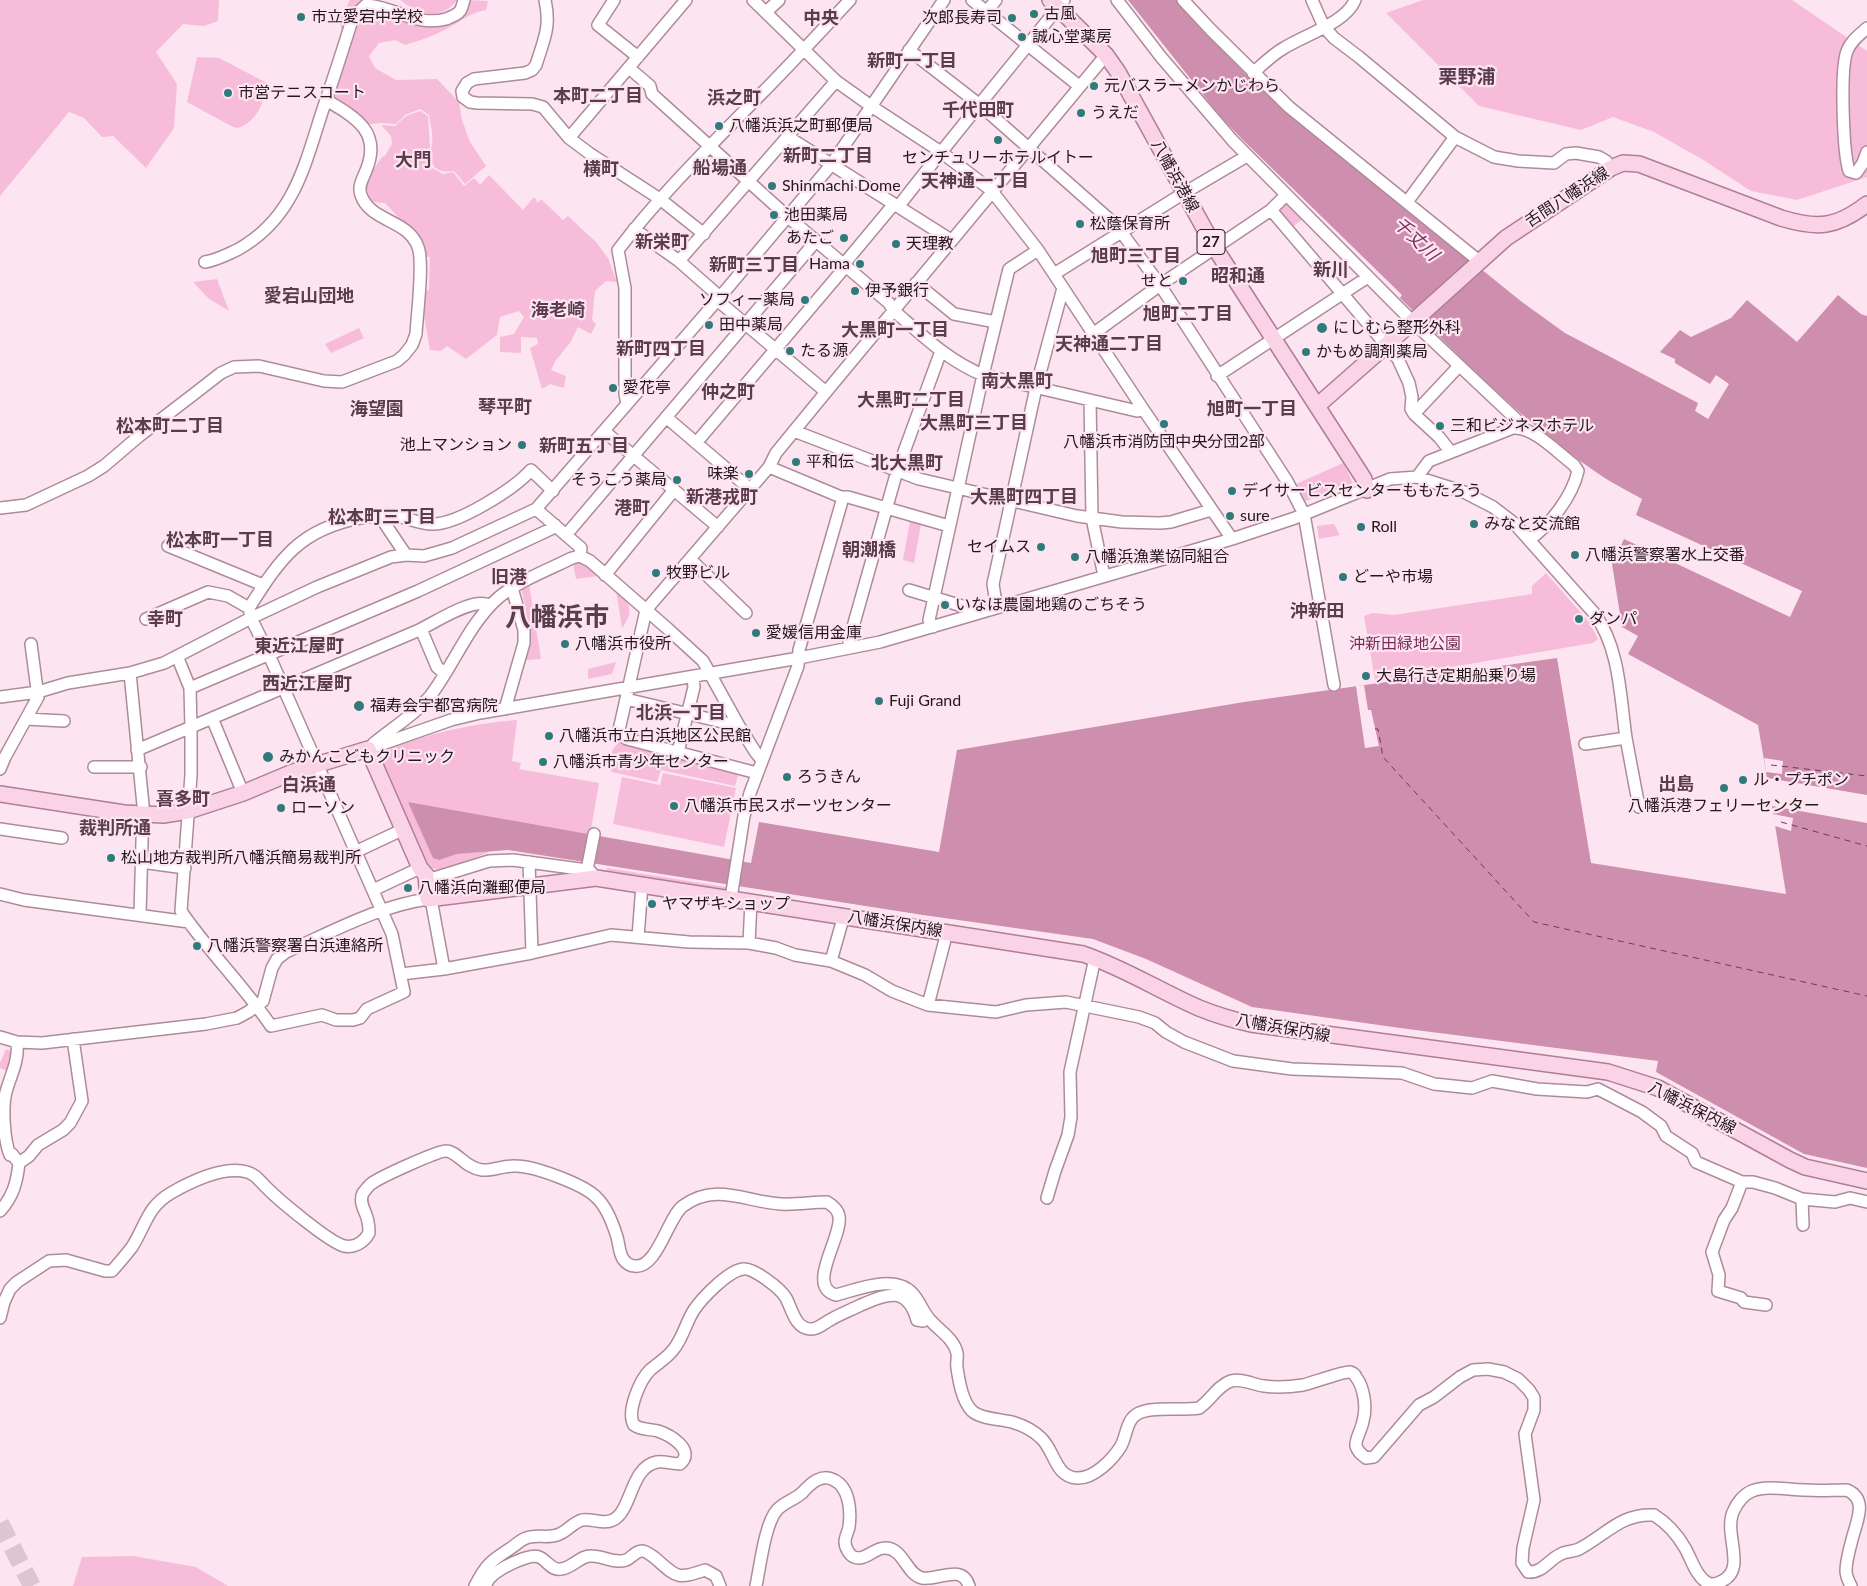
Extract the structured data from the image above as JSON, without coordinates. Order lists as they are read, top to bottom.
{
  "streets": {
    "main road": [
      "八幡浜港線",
      "舌間八幡浜線",
      "27",
      "八幡浜保内線"
    ]
  },
  "crossings": [
    ["八幡浜港線", "舌間八幡浜線"]
  ],
  "districts": [
    "中央",
    "新町一丁目",
    "栗野浦",
    "本町二丁目",
    "浜之町",
    "千代田町",
    "新町二丁目",
    "大門",
    "船場通",
    "横町",
    "天神通一丁目",
    "新栄町",
    "旭町三丁目",
    "新町三丁目",
    "新川",
    "昭和通",
    "愛宕山団地",
    "海老崎",
    "旭町二丁目",
    "大黒町一丁目",
    "天神通二丁目",
    "新町四丁目",
    "南大黒町",
    "仲之町",
    "大黒町二丁目",
    "琴平町",
    "海望園",
    "旭町一丁目",
    "大黒町三丁目",
    "松本町二丁目",
    "新町五丁目",
    "北大黒町",
    "新港戎町",
    "大黒町四丁目",
    "港町",
    "松本町三丁目",
    "松本町一丁目",
    "朝潮橋",
    "旧港",
    "沖新田",
    "八幡浜市",
    "幸町",
    "東近江屋町",
    "西近江屋町",
    "北浜一丁目",
    "出島",
    "白浜通",
    "喜多町",
    "裁判所通"
  ],
  "water": ["千丈川"],
  "parks": ["沖新田緑地公園"],
  "places": [
    "古風",
    "市立愛宕中学校",
    "次郎長寿司",
    "誠心堂薬房",
    "元バスラーメンかじわら",
    "市営テニスコート",
    "うえだ",
    "八幡浜浜之町郵便局",
    "センチュリーホテルイトー",
    "Shinmachi Dome",
    "池田薬局",
    "松蔭保育所",
    "あたご",
    "天理教",
    "Hama",
    "せと",
    "伊予銀行",
    "ソフィー薬局",
    "田中薬局",
    "にしむら整形外科",
    "たる源",
    "かもめ調剤薬局",
    "愛花亭",
    "八幡浜市消防団中央分団2部",
    "三和ビジネスホテル",
    "池上マンション",
    "平和伝",
    "味楽",
    "そうこう薬局",
    "デイサービスセンターももたろう",
    "sure",
    "みなと交流館",
    "Roll",
    "セイムス",
    "八幡浜警察署水上交番",
    "八幡浜漁業協同組合",
    "牧野ビル",
    "どーや市場",
    "いなほ農園地鶏のごちそう",
    "ダンパ",
    "愛媛信用金庫",
    "八幡浜市役所",
    "大島行き定期船乗り場",
    "Fuji Grand",
    "福寿会宇都宮病院",
    "八幡浜市立白浜地区公民館",
    "みかんこどもクリニック",
    "八幡浜市青少年センター",
    "ろうきん",
    "ル・プチポン",
    "八幡浜港フェリーセンター",
    "八幡浜市民スポーツセンター",
    "ローソン",
    "松山地方裁判所八幡浜簡易裁判所",
    "八幡浜向灘郵便局",
    "ヤマザキショップ",
    "八幡浜警察署白浜連絡所"
  ]
}
